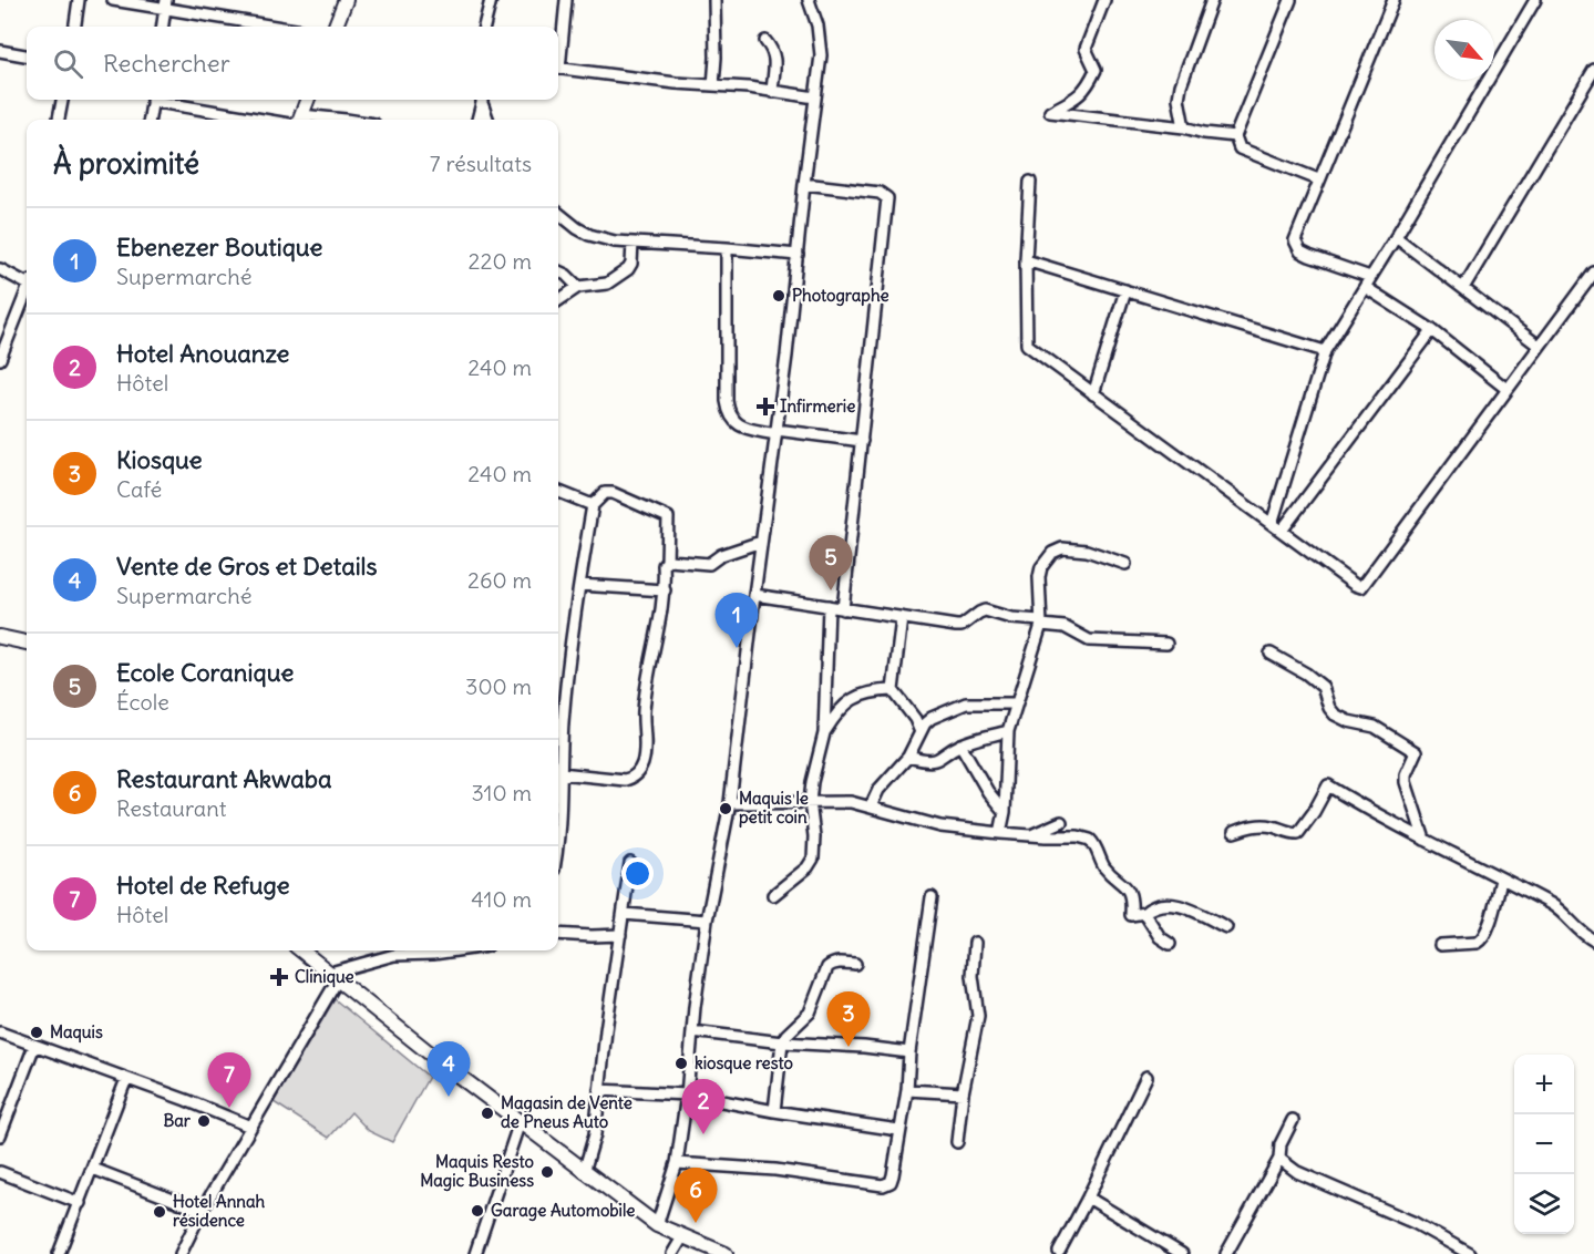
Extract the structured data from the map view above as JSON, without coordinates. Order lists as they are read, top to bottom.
{
  "places": {
    "other": [
      "Photographe",
      "Maquis le petit coin",
      "Maquis",
      "kiosque resto",
      "Magasin de Vente de Pneus Auto",
      "Bar",
      "Maquis Resto Magic Business",
      "Garage Automobile",
      "Hotel Annah résidence"
    ],
    "health": ["Infirmerie", "Clinique"]
  },
  "north": "bottom right",
  "page": {
    "search": "Rechercher",
    "heading": ["À proximité", "7 résultats"],
    "list": [
      {
        "mark": "1",
        "name": "Ebenezer Boutique",
        "note": "Supermarché",
        "value": "220 m"
      },
      {
        "mark": "2",
        "name": "Hotel Anouanze",
        "note": "Hôtel",
        "value": "240 m"
      },
      {
        "mark": "3",
        "name": "Kiosque",
        "note": "Café",
        "value": "240 m"
      },
      {
        "mark": "4",
        "name": "Vente de Gros et Details",
        "note": "Supermarché",
        "value": "260 m"
      },
      {
        "mark": "5",
        "name": "Ecole Coranique",
        "note": "École",
        "value": "300 m"
      },
      {
        "mark": "6",
        "name": "Restaurant Akwaba",
        "note": "Restaurant",
        "value": "310 m"
      },
      {
        "mark": "7",
        "name": "Hotel de Refuge",
        "note": "Hôtel",
        "value": "410 m"
      }
    ],
    "pins": [
      "5",
      "1",
      "3",
      "4",
      "7",
      "2",
      "6"
    ],
    "map_buttons": ["+", "−"]
  }
}
